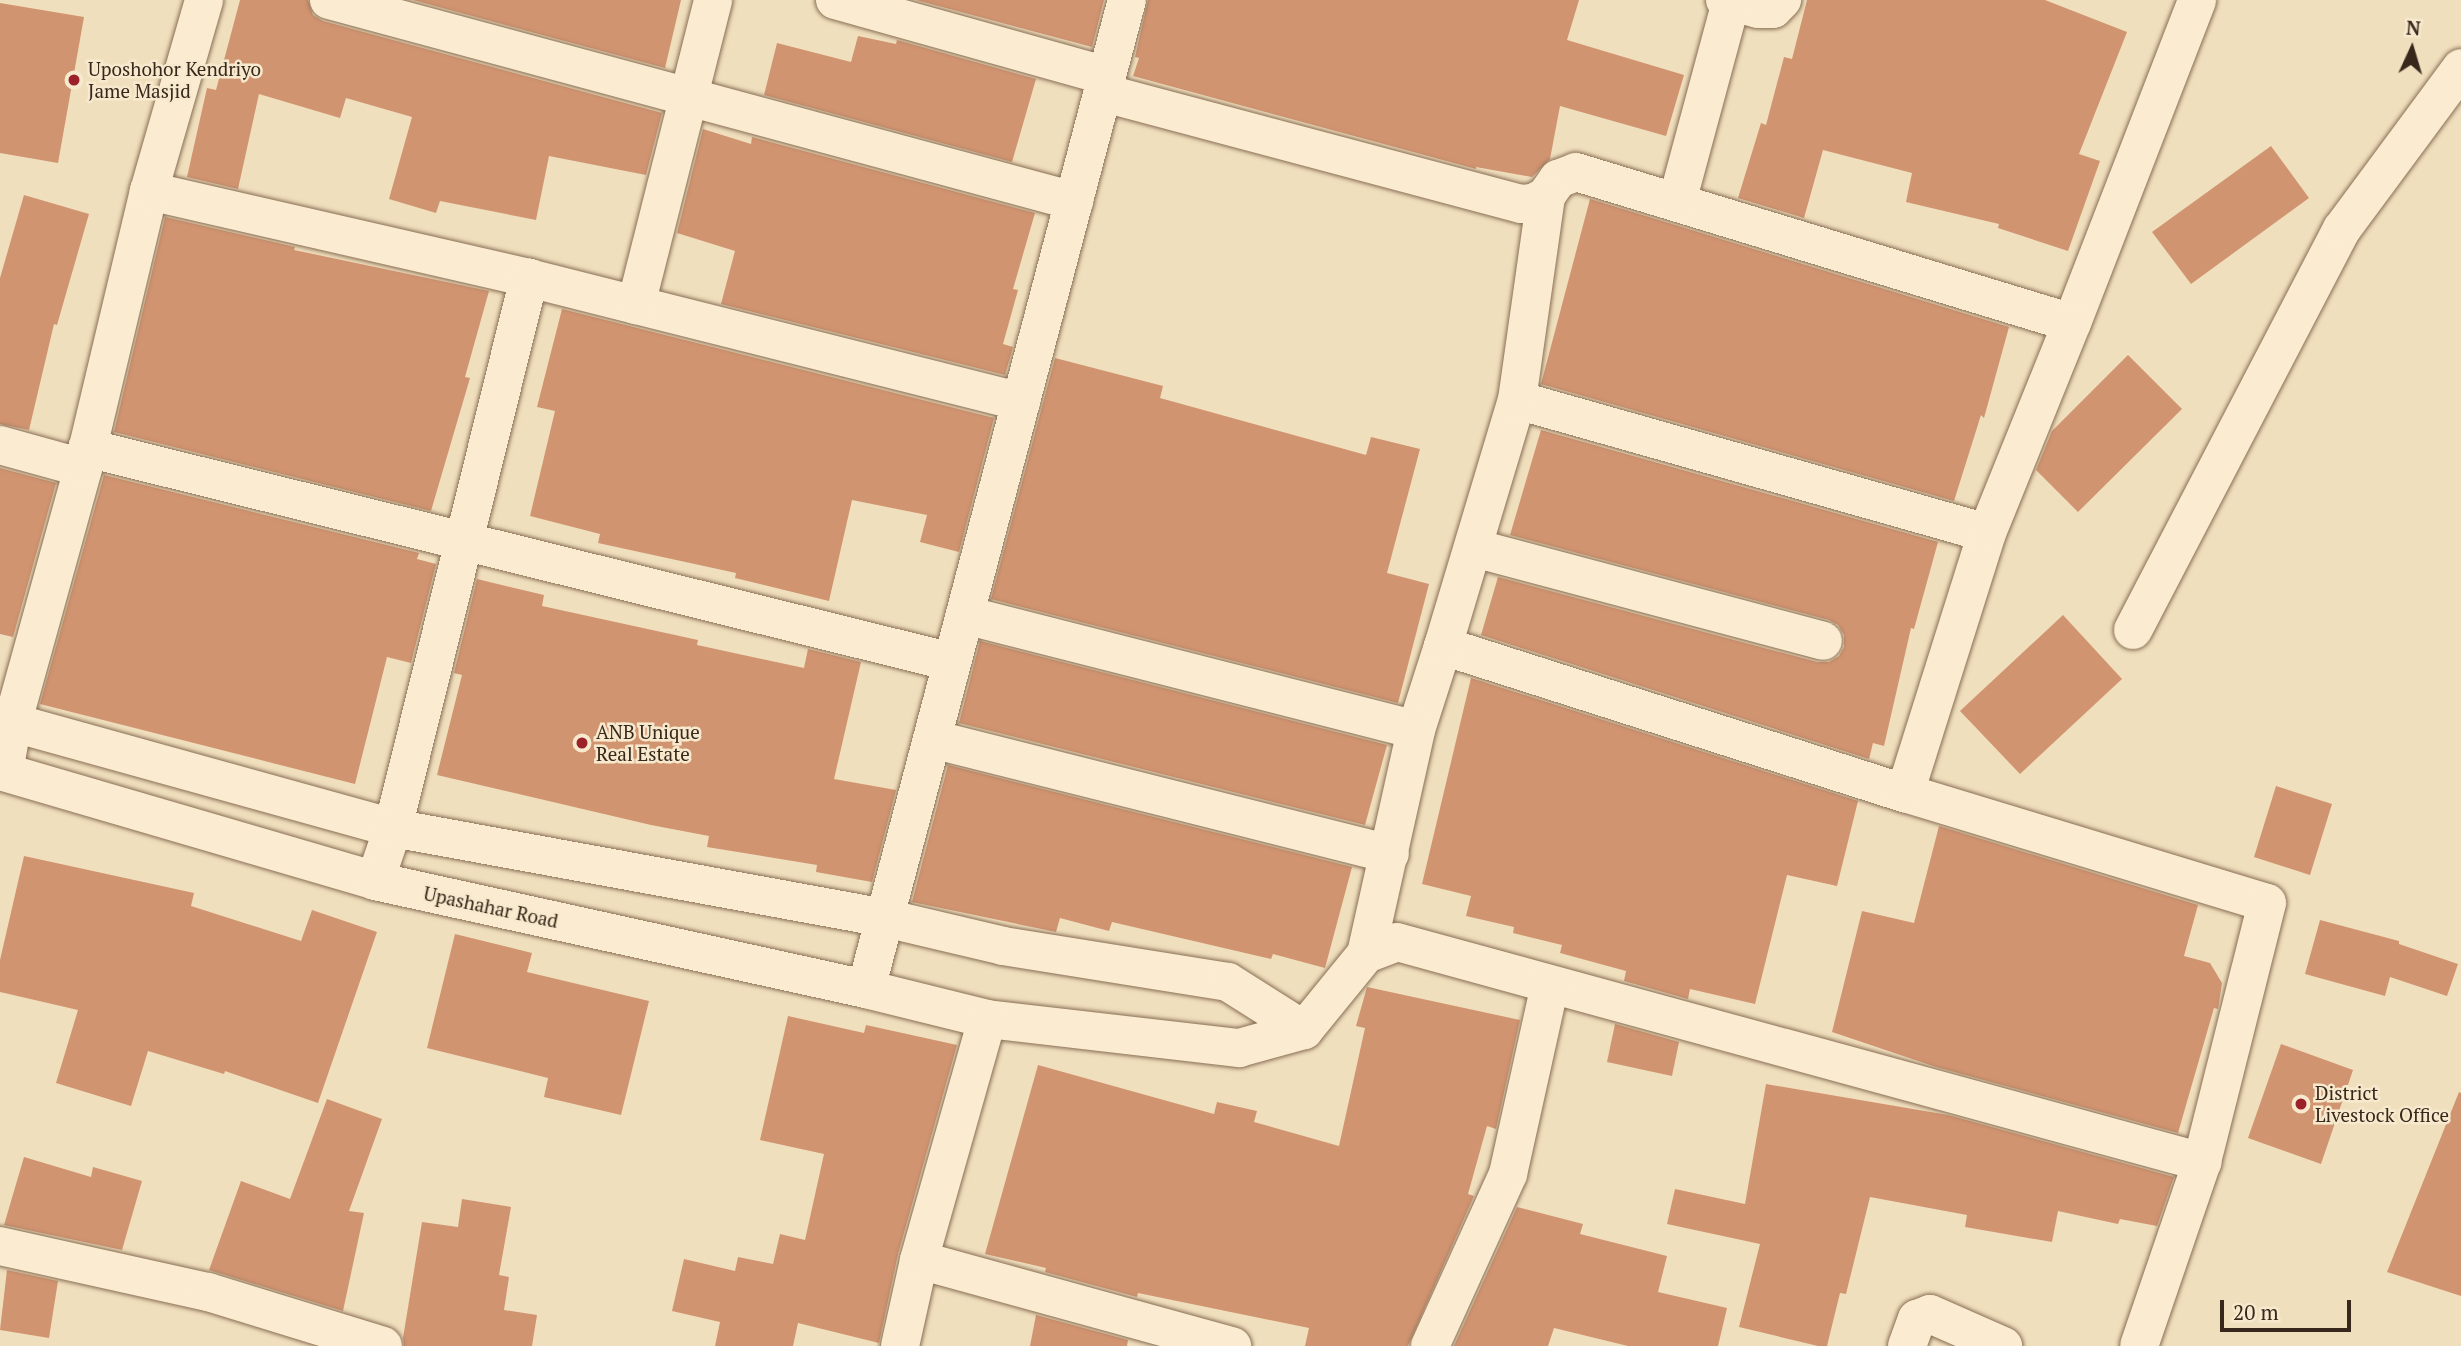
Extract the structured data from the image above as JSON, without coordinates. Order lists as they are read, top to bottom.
{
  "streets": {
    "street": ["Upashahar Road"]
  },
  "places": ["Uposhohor Kendriyo Jame Masjid", "ANB Unique Real Estate", "District Livestock Office"],
  "scale_bar": "20 m",
  "north": "top"
}
